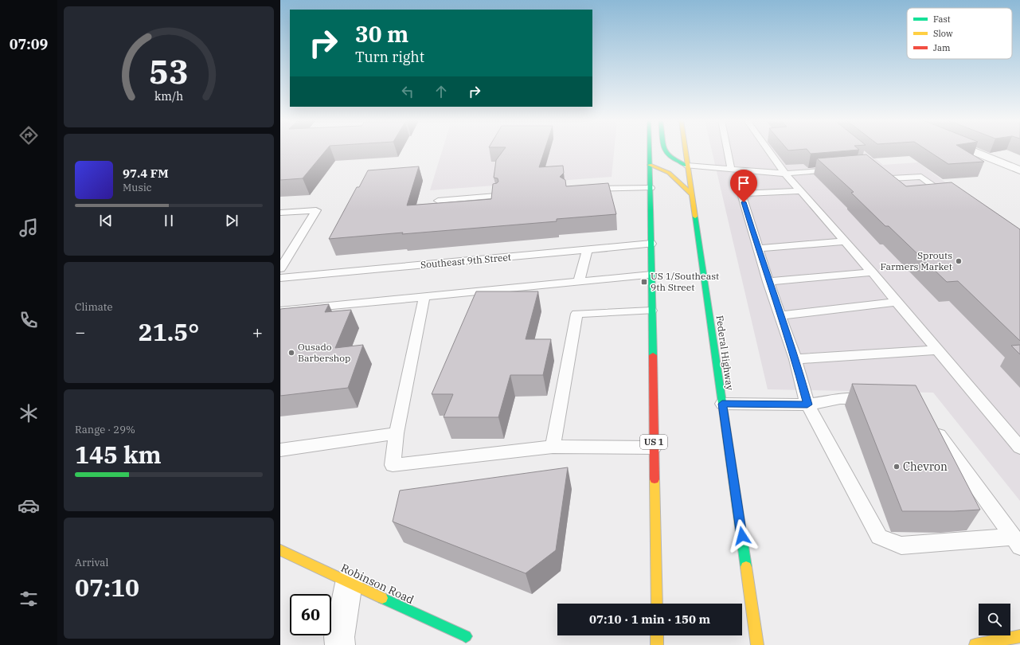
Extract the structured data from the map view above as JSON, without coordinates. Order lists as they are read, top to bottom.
{
  "streets": {
    "main road": ["Federal Highway", "US 1", "Robinson Road"],
    "lane": ["Southeast 9th Street"]
  },
  "crossings": [
    ["Southeast 9th Street", "US 1"]
  ],
  "places": {
    "other": ["Sprouts Farmers Market", "Ousado Barbershop", "Chevron"],
    "transit": ["US 1/Southeast 9th Street"]
  },
  "legend": ["Fast", "Slow", "Jam"],
  "page": {
    "tabs": "07:09",
    "turn": ["30 m", "Turn right"],
    "song": ["97.4 FM", "Music"],
    "tile": [
      "Climate",
      ["Range · 29%", "145 km"],
      ["Arrival", "07:10"]
    ],
    "heat": ["−", "21.5°", "+"],
    "limit": "60",
    "trip": "07:10 · 1 min · 150 m",
    "gauge": ["53", "km/h"]
  }
}
